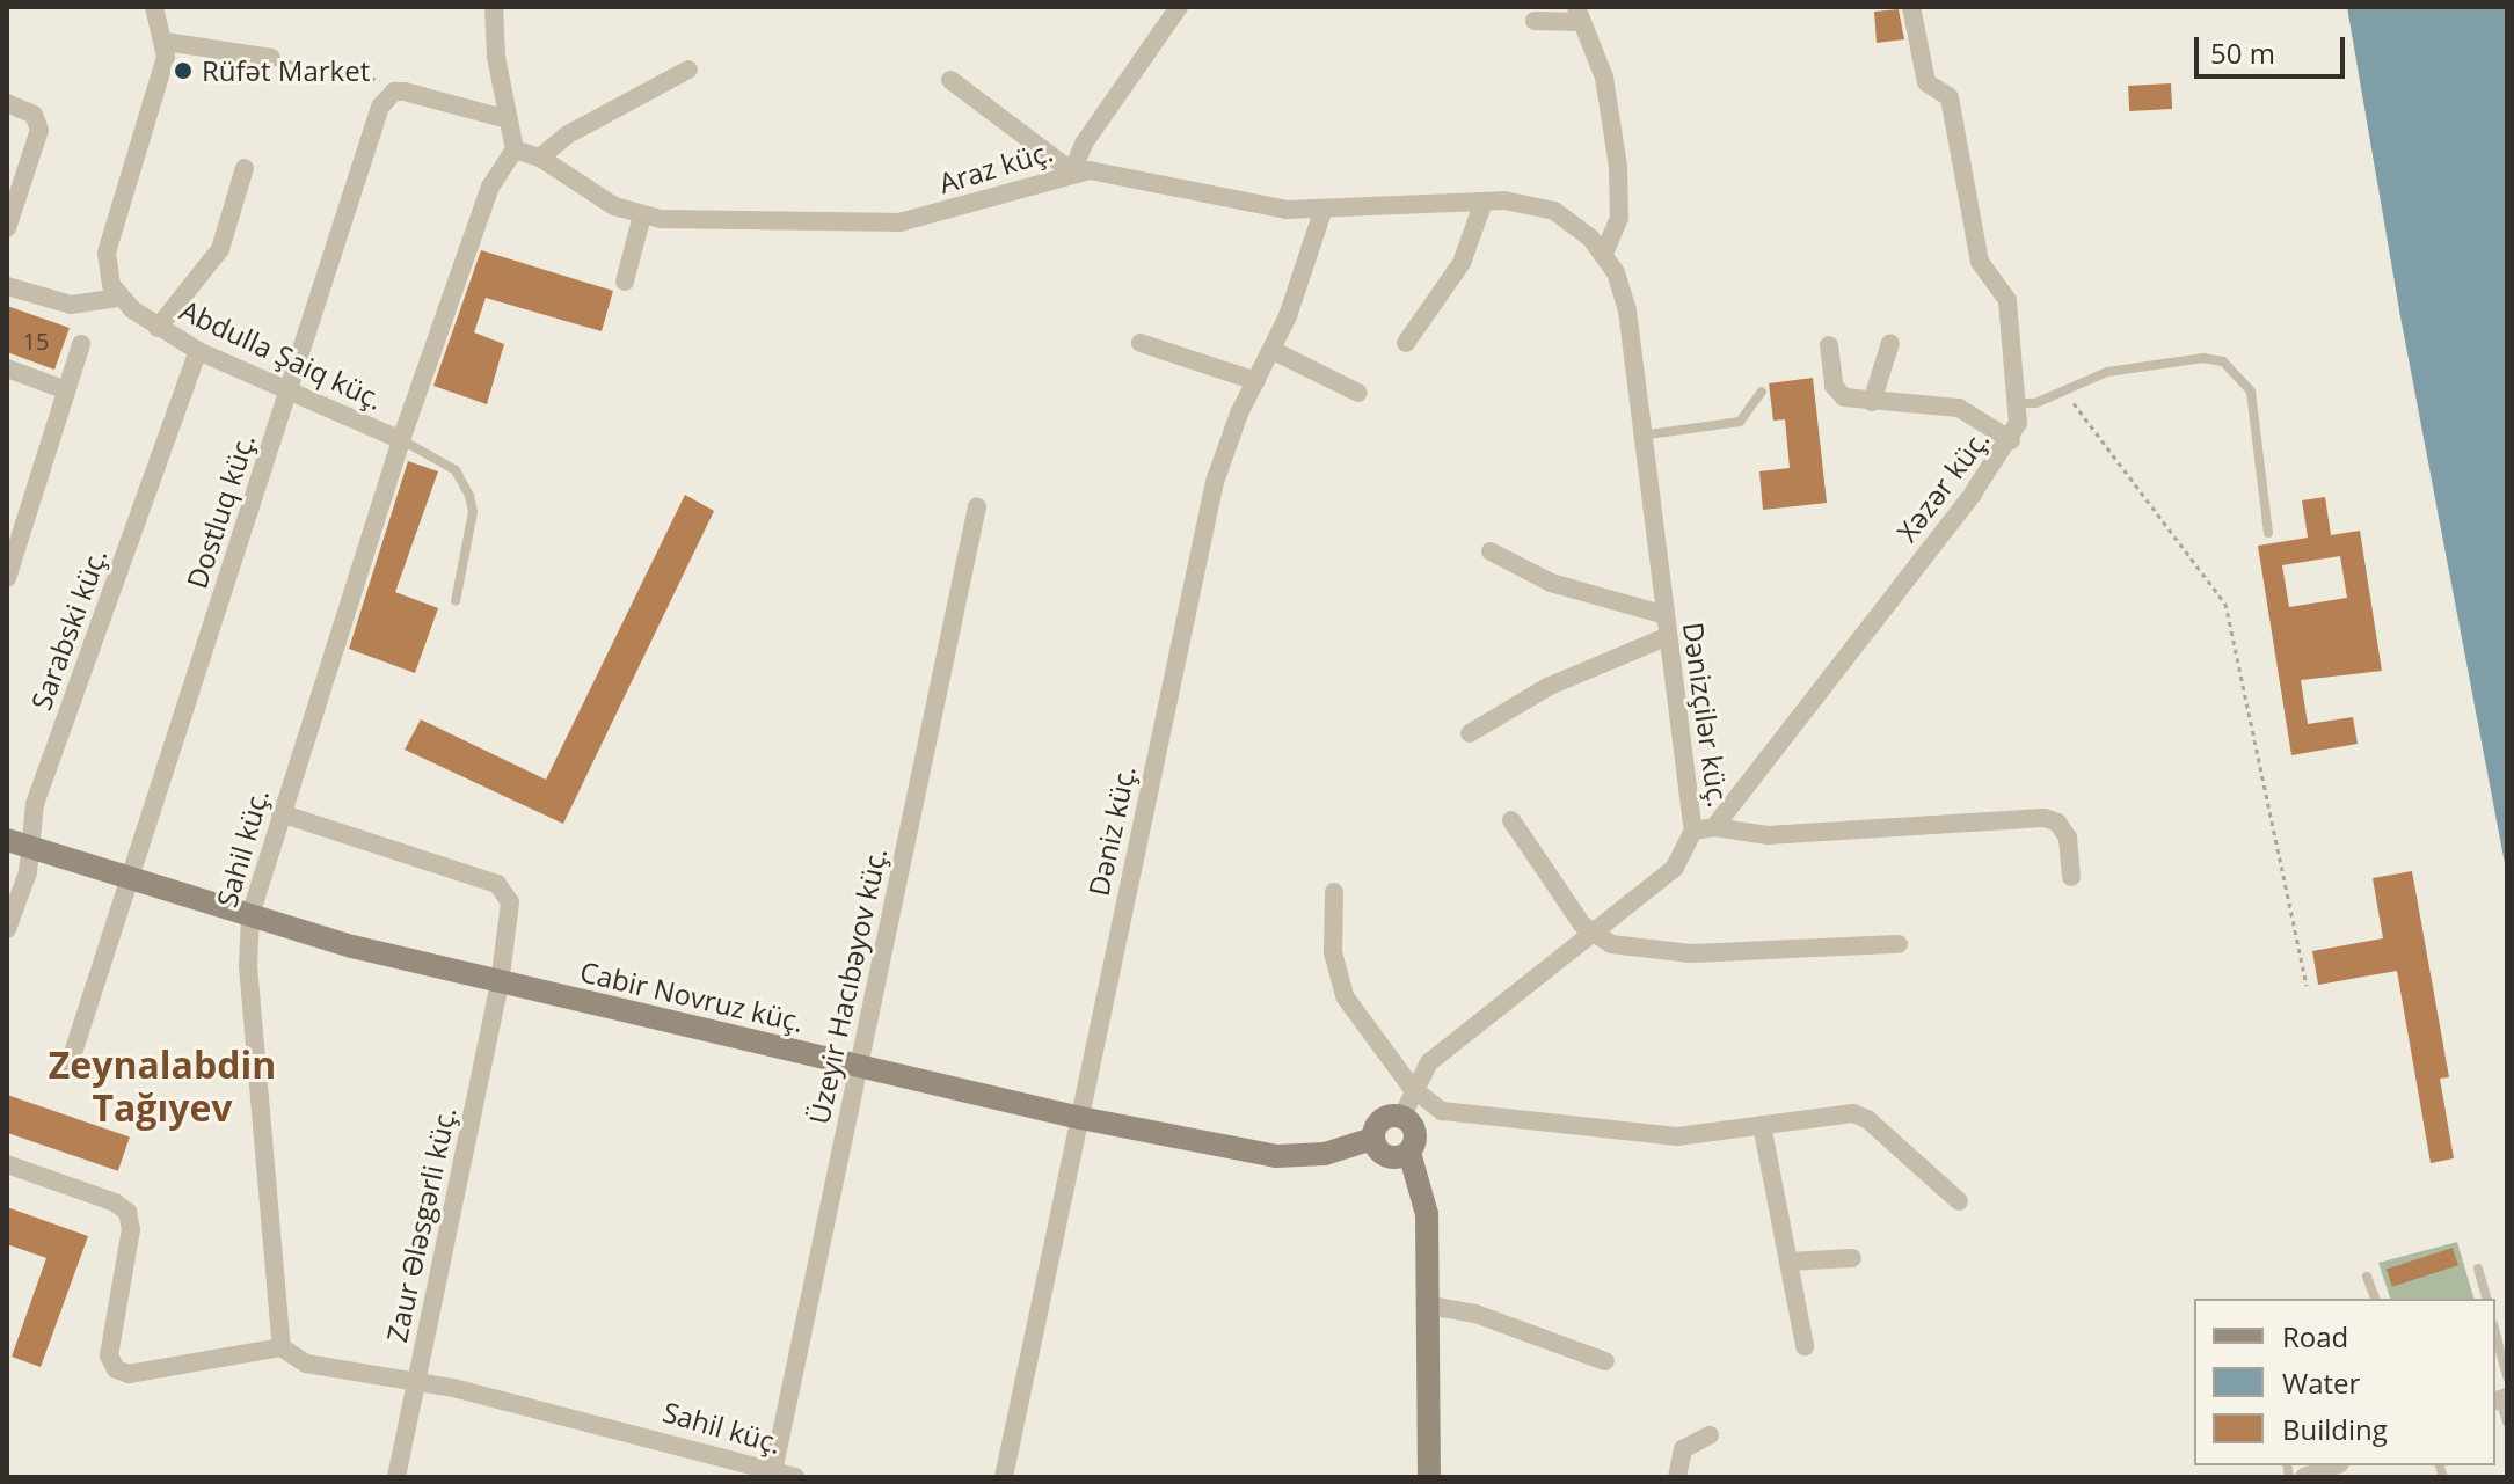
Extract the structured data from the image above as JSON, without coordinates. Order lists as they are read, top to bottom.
{
  "streets": {
    "main road": ["Cabir Novruz küç."],
    "street": [
      "Araz küç.",
      "Abdulla Şaiq küç.",
      "Xəzər küç.",
      "Dostluq küç.",
      "Sarabski küç.",
      "Dәnizçilәr küç.",
      "Dәniz küç.",
      "Sahil küç.",
      "Üzeyir Hacıbəyov küç.",
      "Zaur Ələsgərli küç."
    ]
  },
  "crossings": [
    ["Araz küç.", "Dәnizçilәr küç."],
    ["Araz küç.", "Dәniz küç."],
    ["Araz küç.", "Sahil küç."],
    ["Abdulla Şaiq küç.", "Dostluq küç."],
    ["Abdulla Şaiq küç.", "Sarabski küç."],
    ["Abdulla Şaiq küç.", "Sahil küç."],
    ["Dostluq küç.", "Cabir Novruz küç."],
    ["Sarabski küç.", "Cabir Novruz küç."],
    ["Dәnizçilәr küç.", "Cabir Novruz küç."],
    ["Dәniz küç.", "Cabir Novruz küç."],
    ["Sahil küç.", "Üzeyir Hacıbəyov küç."],
    ["Sahil küç.", "Cabir Novruz küç."],
    ["Sahil küç.", "Zaur Ələsgərli küç."],
    ["Üzeyir Hacıbəyov küç.", "Cabir Novruz küç."],
    ["Cabir Novruz küç.", "Zaur Ələsgərli küç."]
  ],
  "districts": ["Zeynalabdin Tağıyev"],
  "places": ["Rüfət Market"],
  "house_numbers": ["15"],
  "legend": ["Road", "Water", "Building"],
  "scale_bar": "50 m"
}
